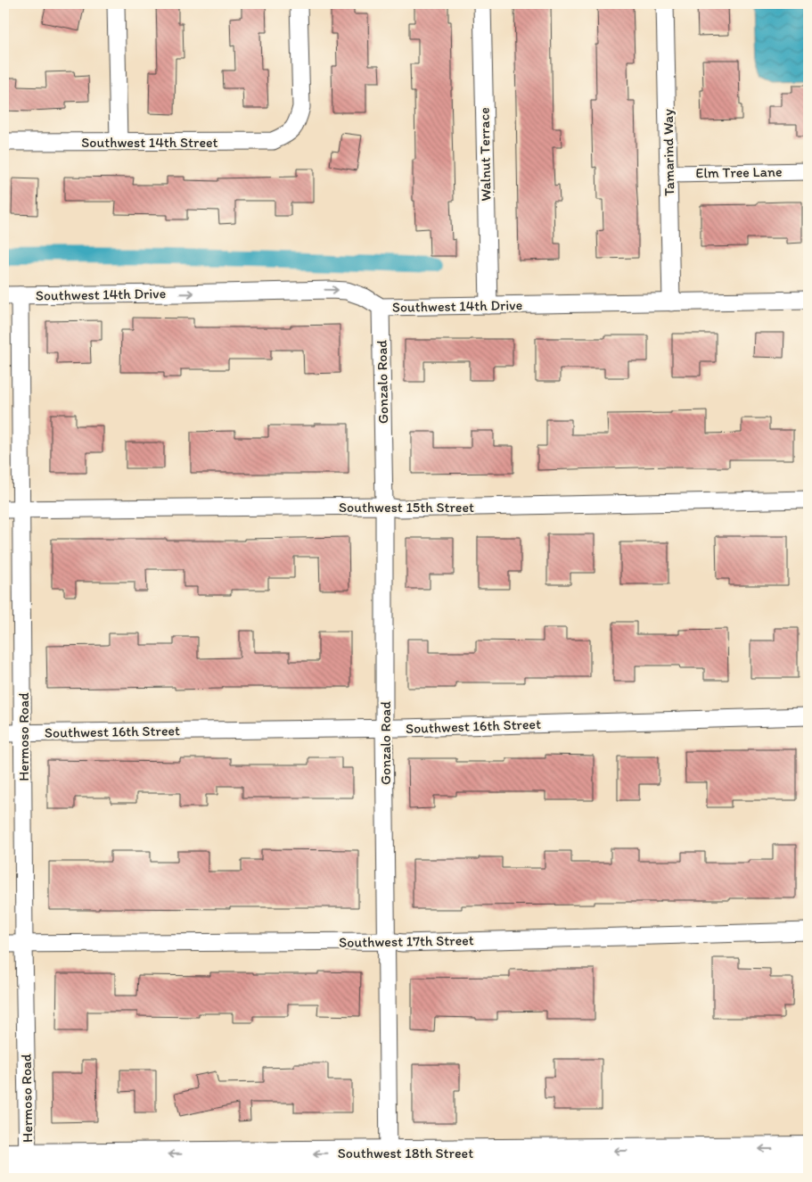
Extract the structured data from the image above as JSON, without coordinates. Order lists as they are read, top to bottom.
{
  "streets": {
    "main road": ["Southwest 18th Street"],
    "street": [
      "Southwest 14th Street",
      "Tamarind Way",
      "Walnut Terrace",
      "Elm Tree Lane",
      "Southwest 14th Drive",
      "Gonzalo Road",
      "Southwest 15th Street",
      "Southwest 16th Street",
      "Hermoso Road",
      "Southwest 17th Street"
    ]
  },
  "crossings": [
    ["Tamarind Way", "Elm Tree Lane"],
    ["Tamarind Way", "Southwest 14th Drive"],
    ["Walnut Terrace", "Southwest 14th Drive"],
    ["Southwest 14th Drive", "Gonzalo Road"],
    ["Southwest 14th Drive", "Hermoso Road"],
    ["Gonzalo Road", "Southwest 15th Street"],
    ["Gonzalo Road", "Southwest 16th Street"],
    ["Gonzalo Road", "Southwest 17th Street"],
    ["Gonzalo Road", "Southwest 18th Street"],
    ["Southwest 15th Street", "Hermoso Road"],
    ["Southwest 16th Street", "Hermoso Road"],
    ["Hermoso Road", "Southwest 17th Street"],
    ["Hermoso Road", "Southwest 18th Street"]
  ],
  "one_way": ["Southwest 14th Drive"]
}
